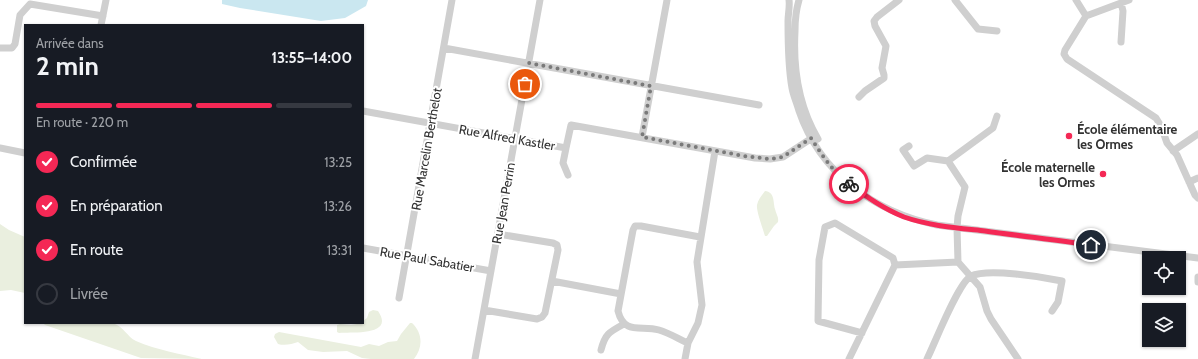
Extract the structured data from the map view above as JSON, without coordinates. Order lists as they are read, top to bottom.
{
  "streets": {
    "street": [
      "Rue Alfred Kastler",
      "Rue Marcelin Berthelot",
      "Rue Jean Perrin",
      "Rue Paul Sabatier"
    ]
  },
  "crossings": [
    ["Rue Alfred Kastler", "Rue Marcelin Berthelot"],
    ["Rue Alfred Kastler", "Rue Jean Perrin"],
    ["Rue Marcelin Berthelot", "Rue Paul Sabatier"],
    ["Rue Jean Perrin", "Rue Paul Sabatier"]
  ],
  "places": ["École élémentaire les Ormes", "École maternelle les Ormes"],
  "page": {
    "heading": ["2 min", "Arrivée dans", "13:55–14:00"],
    "bar": "En route · 220 m",
    "list": [
      ["Confirmée", "13:25"],
      ["En préparation", "13:26"],
      ["En route", "13:31"],
      "Livrée"
    ]
  }
}
